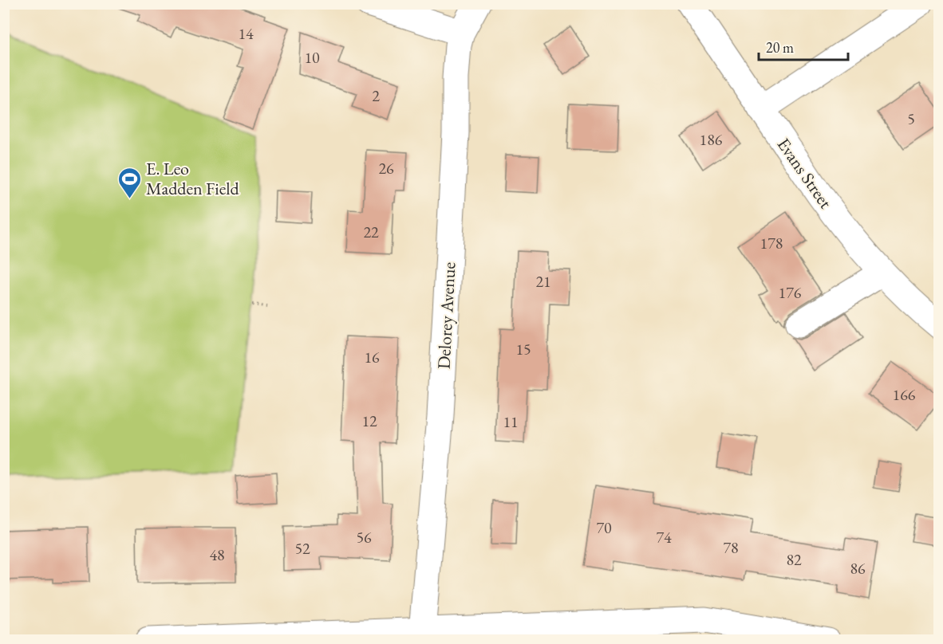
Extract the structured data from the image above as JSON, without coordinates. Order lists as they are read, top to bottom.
{
  "streets": {
    "street": ["Evans Street", "Delorey Avenue"]
  },
  "places": {
    "sports": ["E. Leo Madden Field"]
  },
  "house_numbers": [
    "14",
    "10",
    "2",
    "5",
    "186",
    "26",
    "22",
    "178",
    "21",
    "176",
    "15",
    "16",
    "166",
    "12",
    "11",
    "70",
    "56",
    "74",
    "78",
    "52",
    "48",
    "82",
    "86"
  ],
  "scale_bar": "20 m"
}
